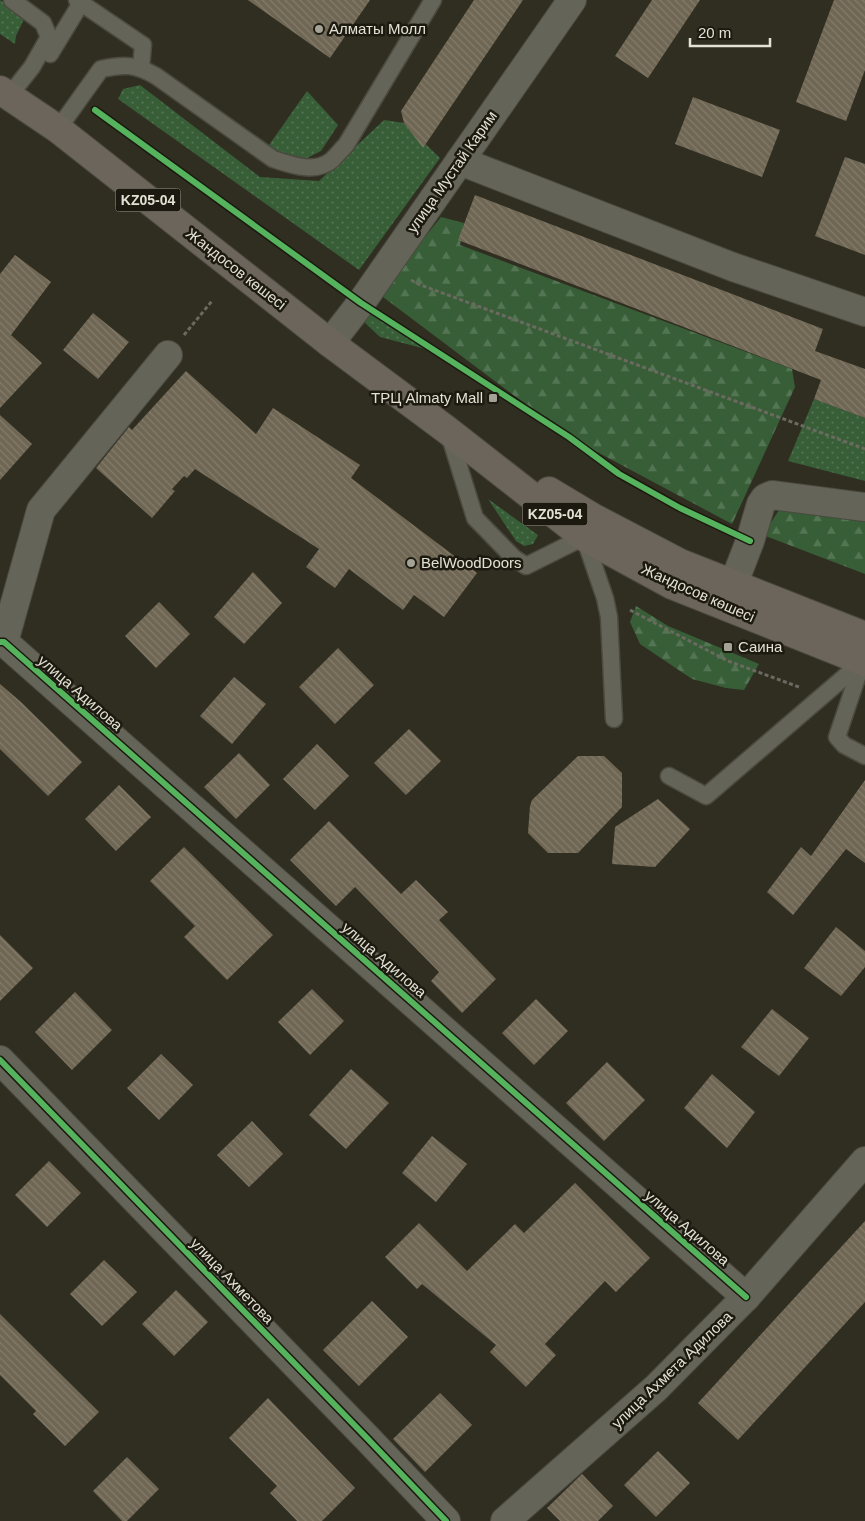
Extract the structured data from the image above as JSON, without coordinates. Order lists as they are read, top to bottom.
{
  "streets": {
    "main road": ["KZ05-04", "Жандосов көшесі"],
    "street": [
      "улица Мустай Карим",
      "улица Адилова",
      "улица Ахметова",
      "улица Ахмета Адилова"
    ]
  },
  "crossings": [
    ["улица Мустай Карим", "Жандосов көшесі"],
    ["улица Адилова", "улица Ахмета Адилова"]
  ],
  "places": {
    "other": ["Алматы Молл", "BelWoodDoors"],
    "transit": ["ТРЦ Almaty Mall", "Саина"]
  },
  "scale_bar": "20 m"
}
